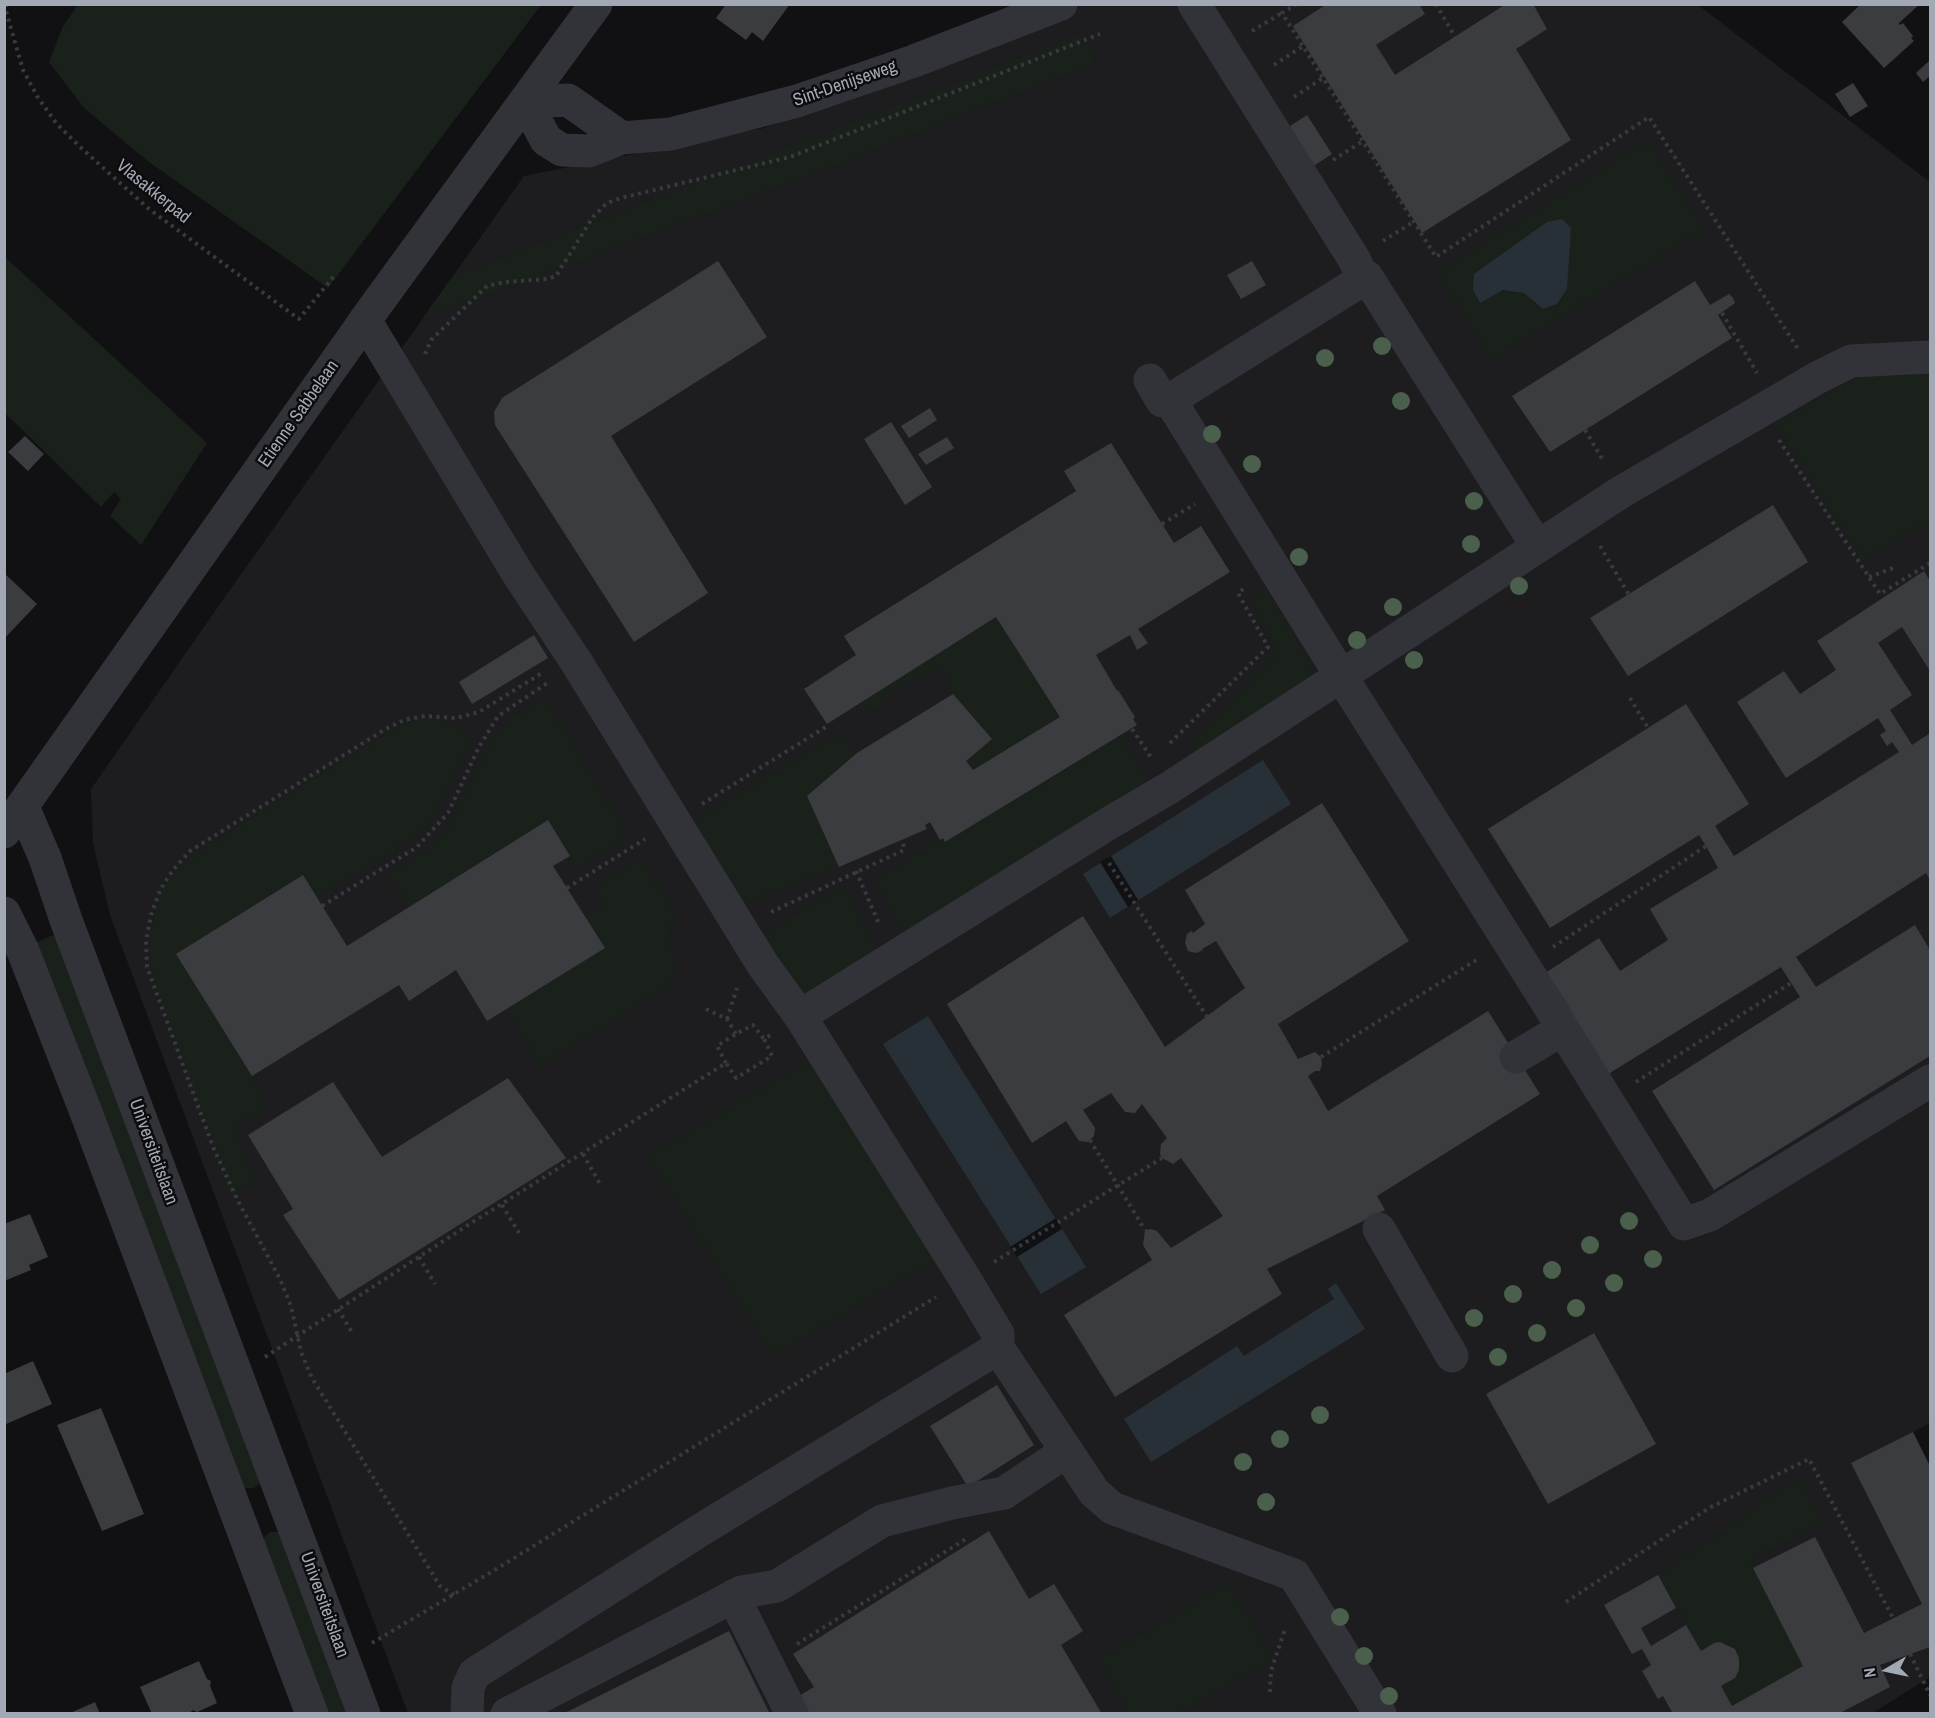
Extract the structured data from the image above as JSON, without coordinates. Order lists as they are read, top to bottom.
{
  "streets": {
    "street": ["Sint-Denijseweg", "Etienne Sabbelaan", "Universiteitslaan"],
    "path": ["Vlasakkerpad"]
  },
  "crossings": [
    ["Sint-Denijseweg", "Etienne Sabbelaan"],
    ["Etienne Sabbelaan", "Universiteitslaan"]
  ],
  "north": "left"
}
